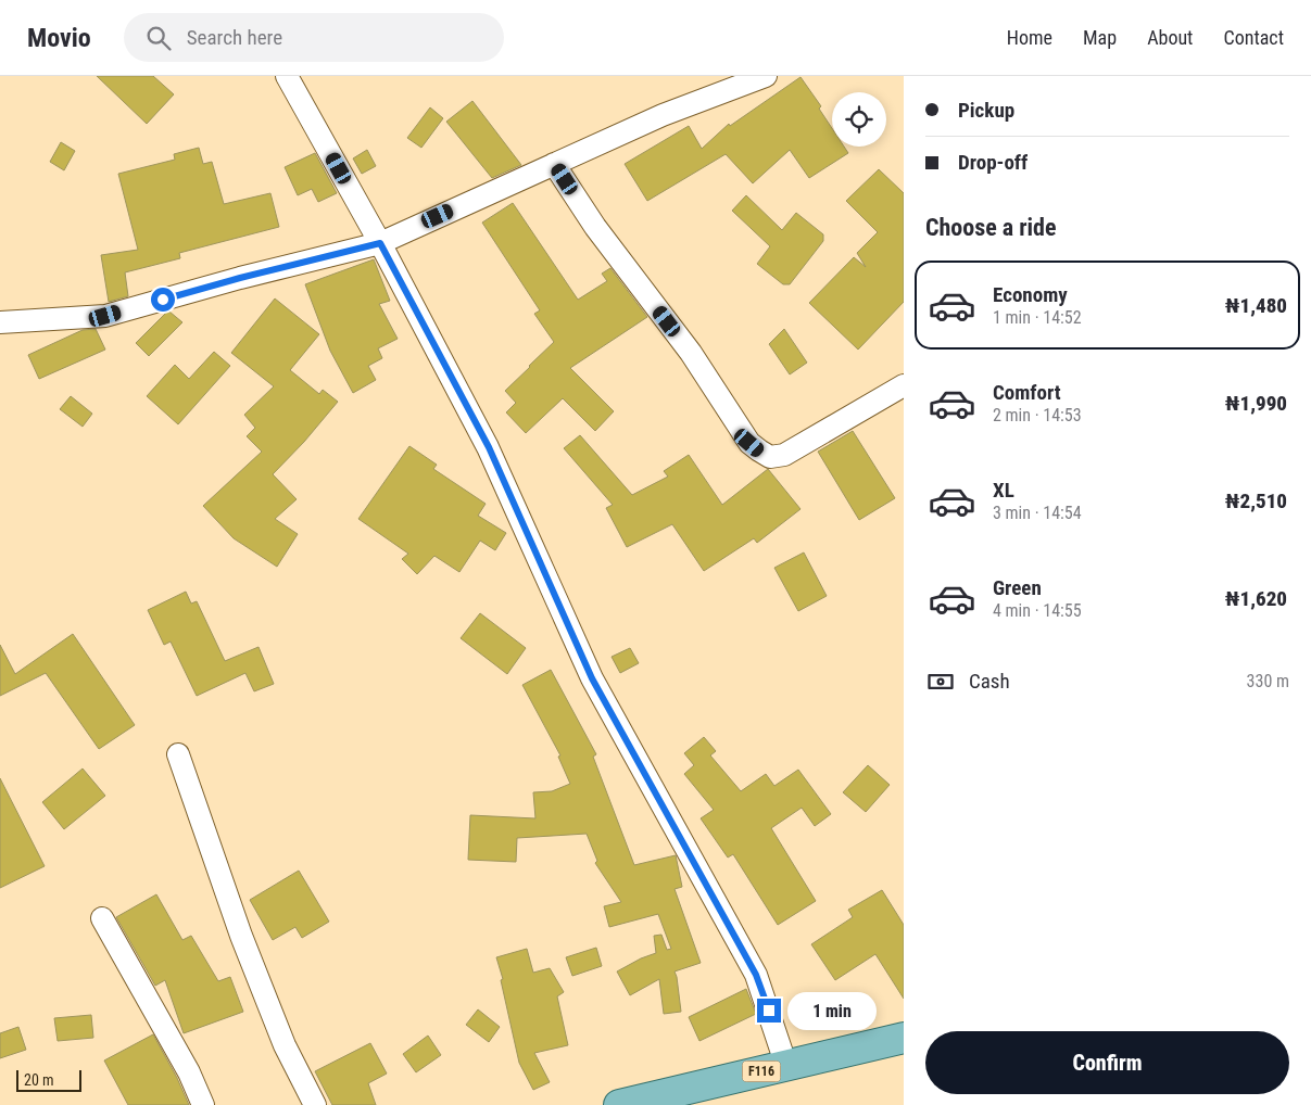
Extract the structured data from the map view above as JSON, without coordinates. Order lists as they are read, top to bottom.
{
  "streets": {
    "main road": ["F116"]
  },
  "scale_bar": "20 m",
  "page": {
    "header": "Movio",
    "search": "Search here",
    "nav": [
      "Home",
      "Map",
      "About",
      "Contact"
    ],
    "banner": ["Pickup", "Drop-off"],
    "heading": "Choose a ride",
    "list": [
      {
        "name": "Economy",
        "note": "1 min · 14:52",
        "value": "₦1,480"
      },
      {
        "name": "Comfort",
        "note": "2 min · 14:53",
        "value": "₦1,990"
      },
      {
        "name": "XL",
        "note": "3 min · 14:54",
        "value": "₦2,510"
      },
      {
        "name": "Green",
        "note": "4 min · 14:55",
        "value": "₦1,620"
      }
    ],
    "pay": ["Cash", "330 m"],
    "bubble": "1 min",
    "buttons": "Confirm",
    "scale": "20 m"
  }
}
